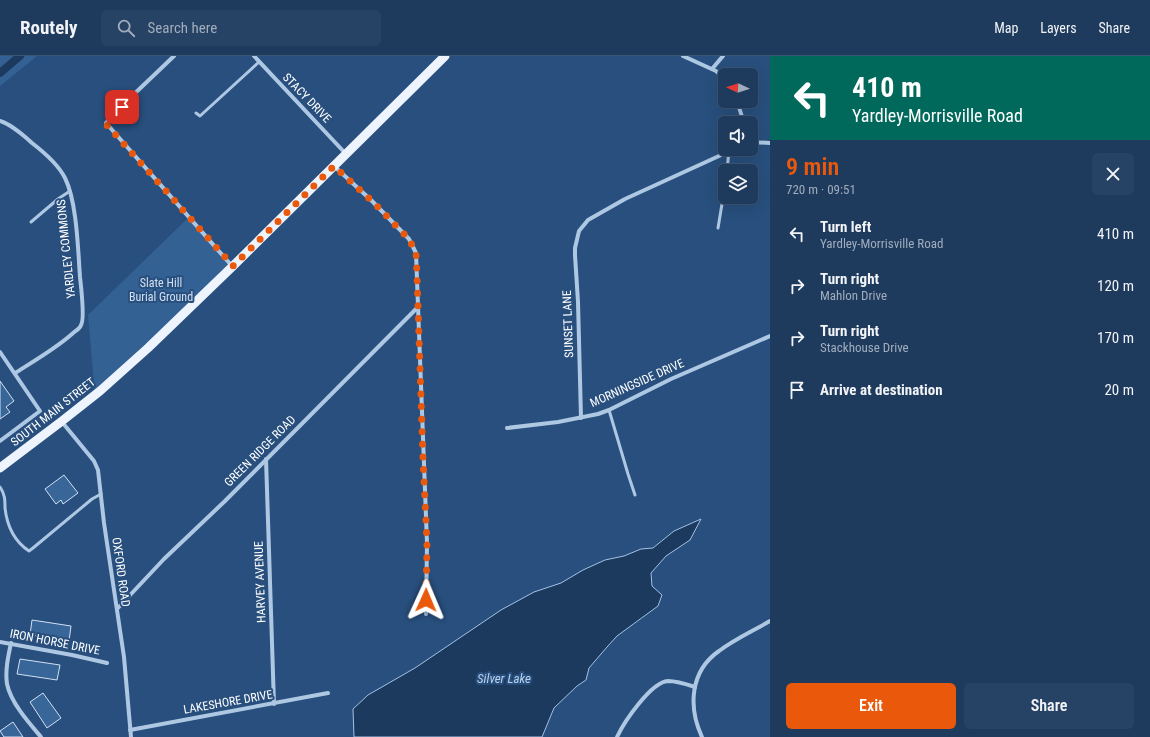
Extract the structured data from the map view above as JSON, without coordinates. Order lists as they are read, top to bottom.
{
  "streets": {
    "main road": ["SOUTH MAIN STREET"],
    "street": [
      "STACY DRIVE",
      "YARDLEY COMMONS",
      "SUNSET LANE",
      "MORNINGSIDE DRIVE",
      "GREEN RIDGE ROAD",
      "OXFORD ROAD",
      "HARVEY AVENUE",
      "IRON HORSE DRIVE",
      "LAKESHORE DRIVE"
    ]
  },
  "crossings": [
    ["STACY DRIVE", "SOUTH MAIN STREET"],
    ["SUNSET LANE", "MORNINGSIDE DRIVE"],
    ["SOUTH MAIN STREET", "OXFORD ROAD"],
    ["GREEN RIDGE ROAD", "OXFORD ROAD"],
    ["GREEN RIDGE ROAD", "HARVEY AVENUE"],
    ["OXFORD ROAD", "LAKESHORE DRIVE"],
    ["HARVEY AVENUE", "LAKESHORE DRIVE"]
  ],
  "water": ["Silver Lake"],
  "parks": ["Slate Hill Burial Ground"],
  "north": "left",
  "page": {
    "header": "Routely",
    "search": "Search here",
    "nav": ["Map", "Layers", "Share"],
    "turn": ["410 m", "Yardley-Morrisville Road"],
    "heading": ["9 min", "720 m · 09:51"],
    "list": [
      {
        "name": "Turn left",
        "note": "Yardley-Morrisville Road",
        "value": "410 m"
      },
      {
        "name": "Turn right",
        "note": "Mahlon Drive",
        "value": "120 m"
      },
      {
        "name": "Turn right",
        "note": "Stackhouse Drive",
        "value": "170 m"
      },
      {
        "name": "Arrive at destination",
        "value": "20 m"
      }
    ],
    "buttons": ["Exit", "Share"]
  }
}
